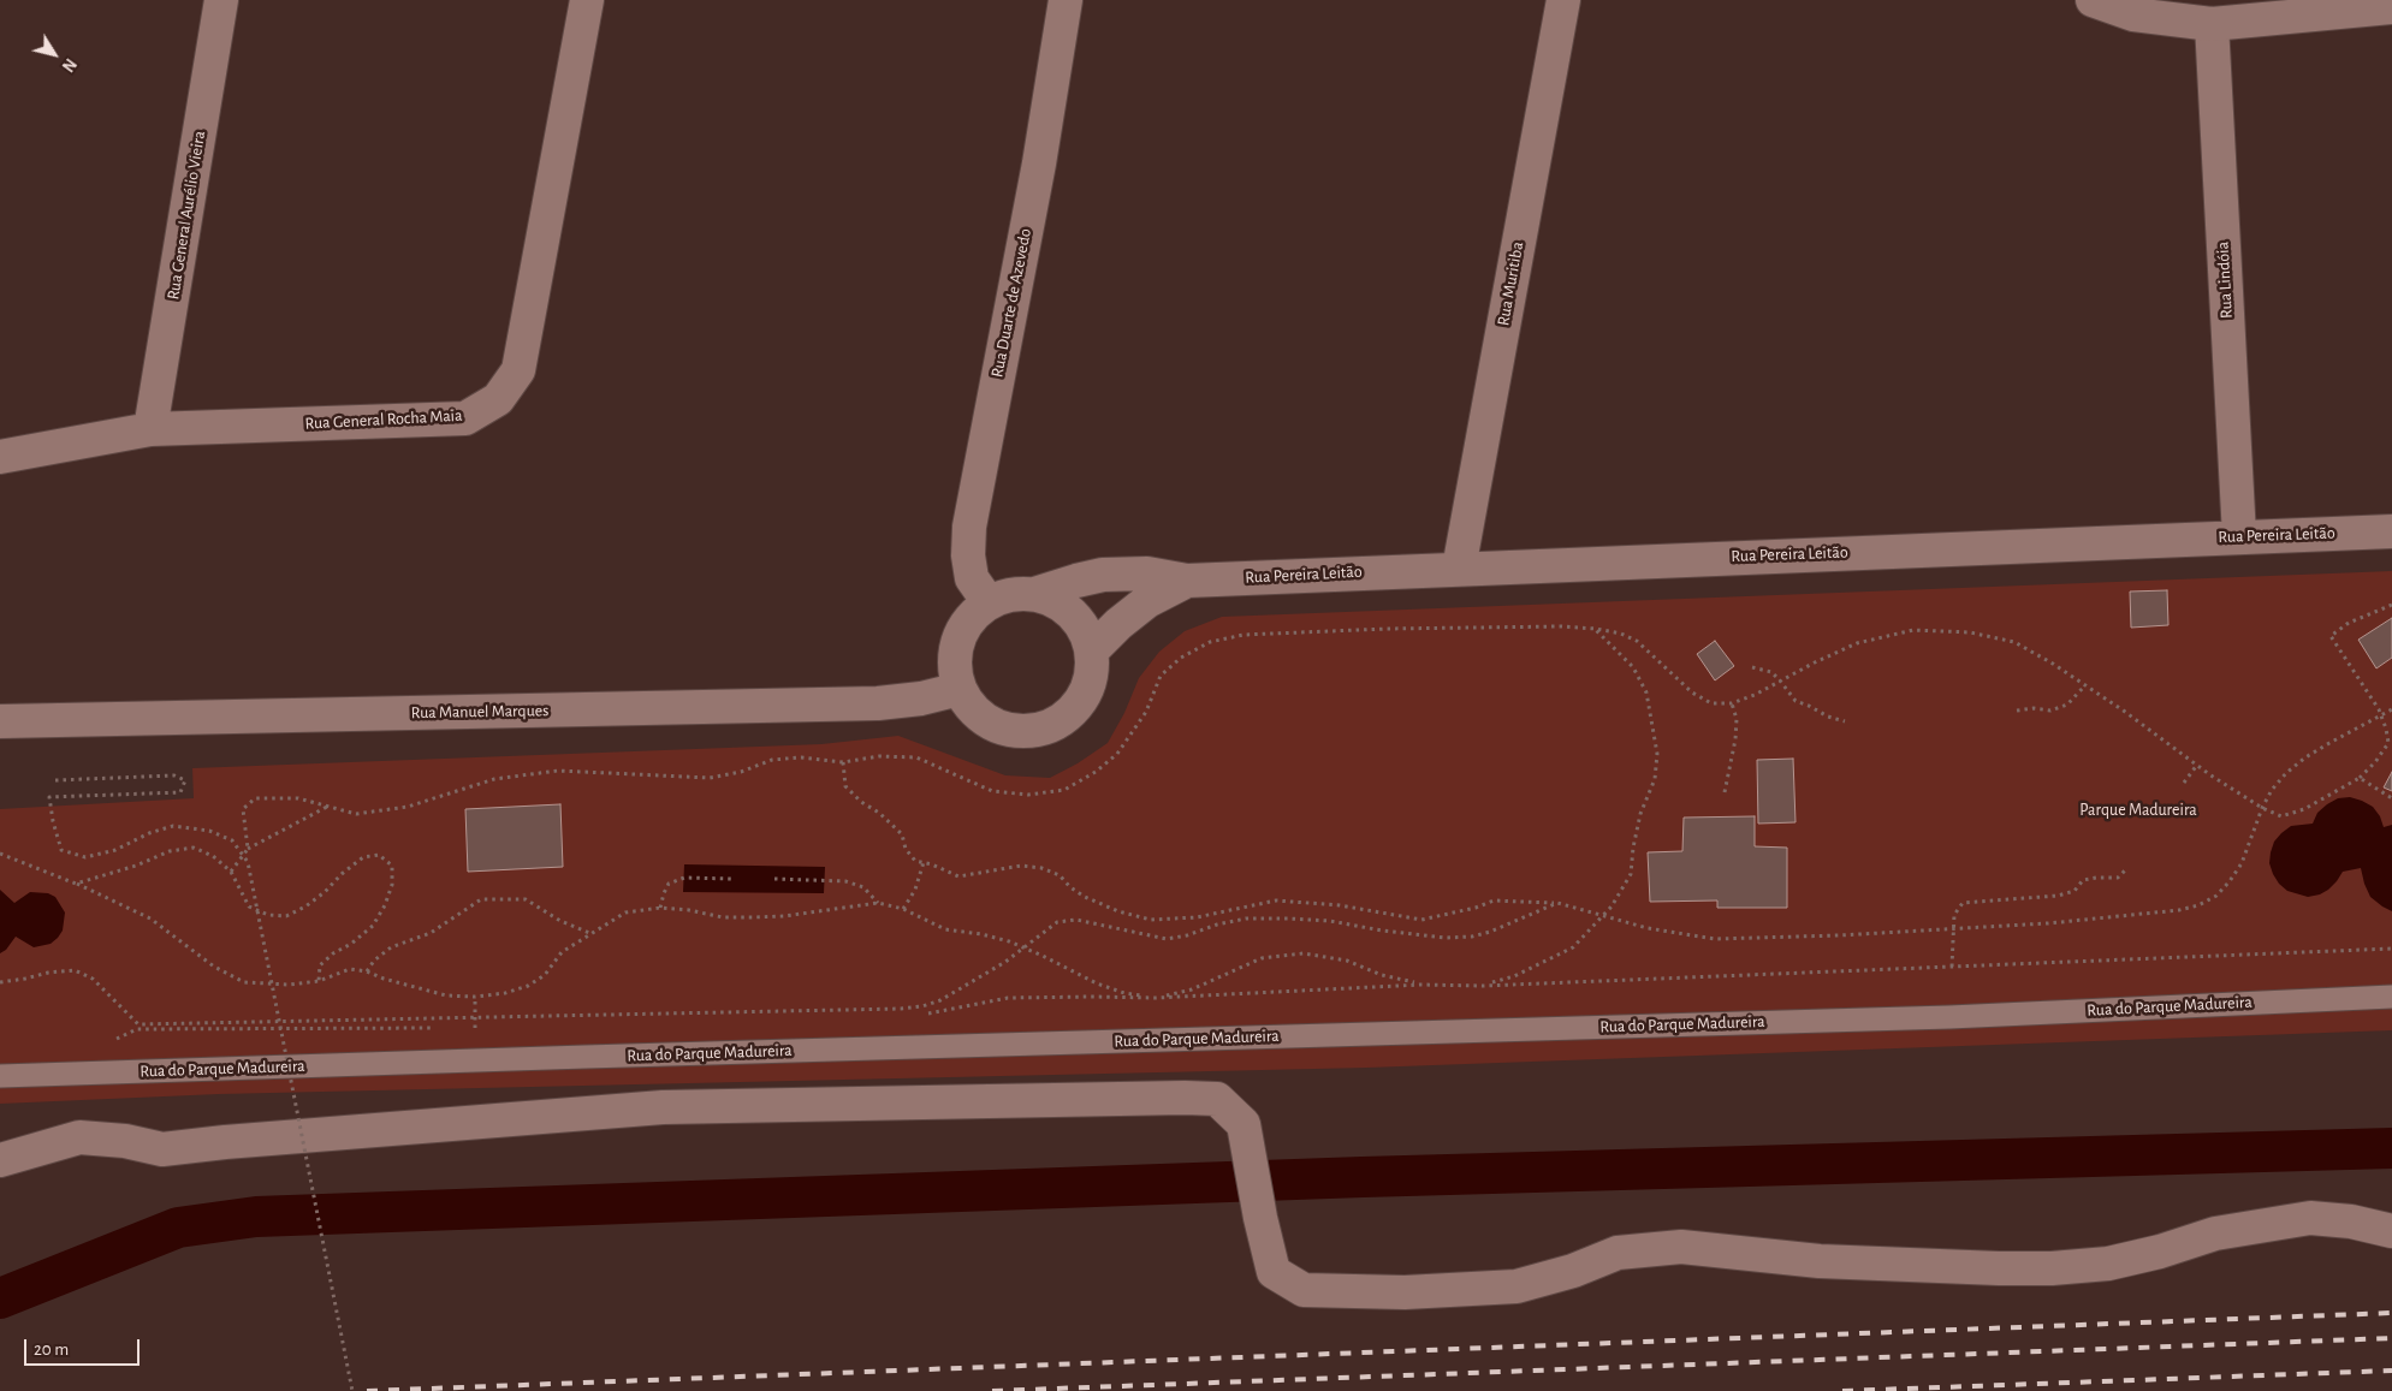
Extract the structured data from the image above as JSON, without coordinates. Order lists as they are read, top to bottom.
{
  "streets": {
    "street": [
      "Rua General Aurélio Vieira",
      "Rua Lindóia",
      "Rua Muritiba",
      "Rua Duarte de Azevedo",
      "Rua General Rocha Maia",
      "Rua Pereira Leitão",
      "Rua Manuel Marques"
    ],
    "lane": ["Rua do Parque Madureira"]
  },
  "crossings": [
    ["Rua General Aurélio Vieira", "Rua General Rocha Maia"],
    ["Rua Lindóia", "Rua Pereira Leitão"],
    ["Rua Muritiba", "Rua Pereira Leitão"],
    ["Rua Duarte de Azevedo", "Rua Pereira Leitão"],
    ["Rua Duarte de Azevedo", "Rua Manuel Marques"],
    ["Rua Pereira Leitão", "Rua Manuel Marques"]
  ],
  "parks": ["Parque Madureira"],
  "scale_bar": "20 m",
  "north": "bottom right"
}
